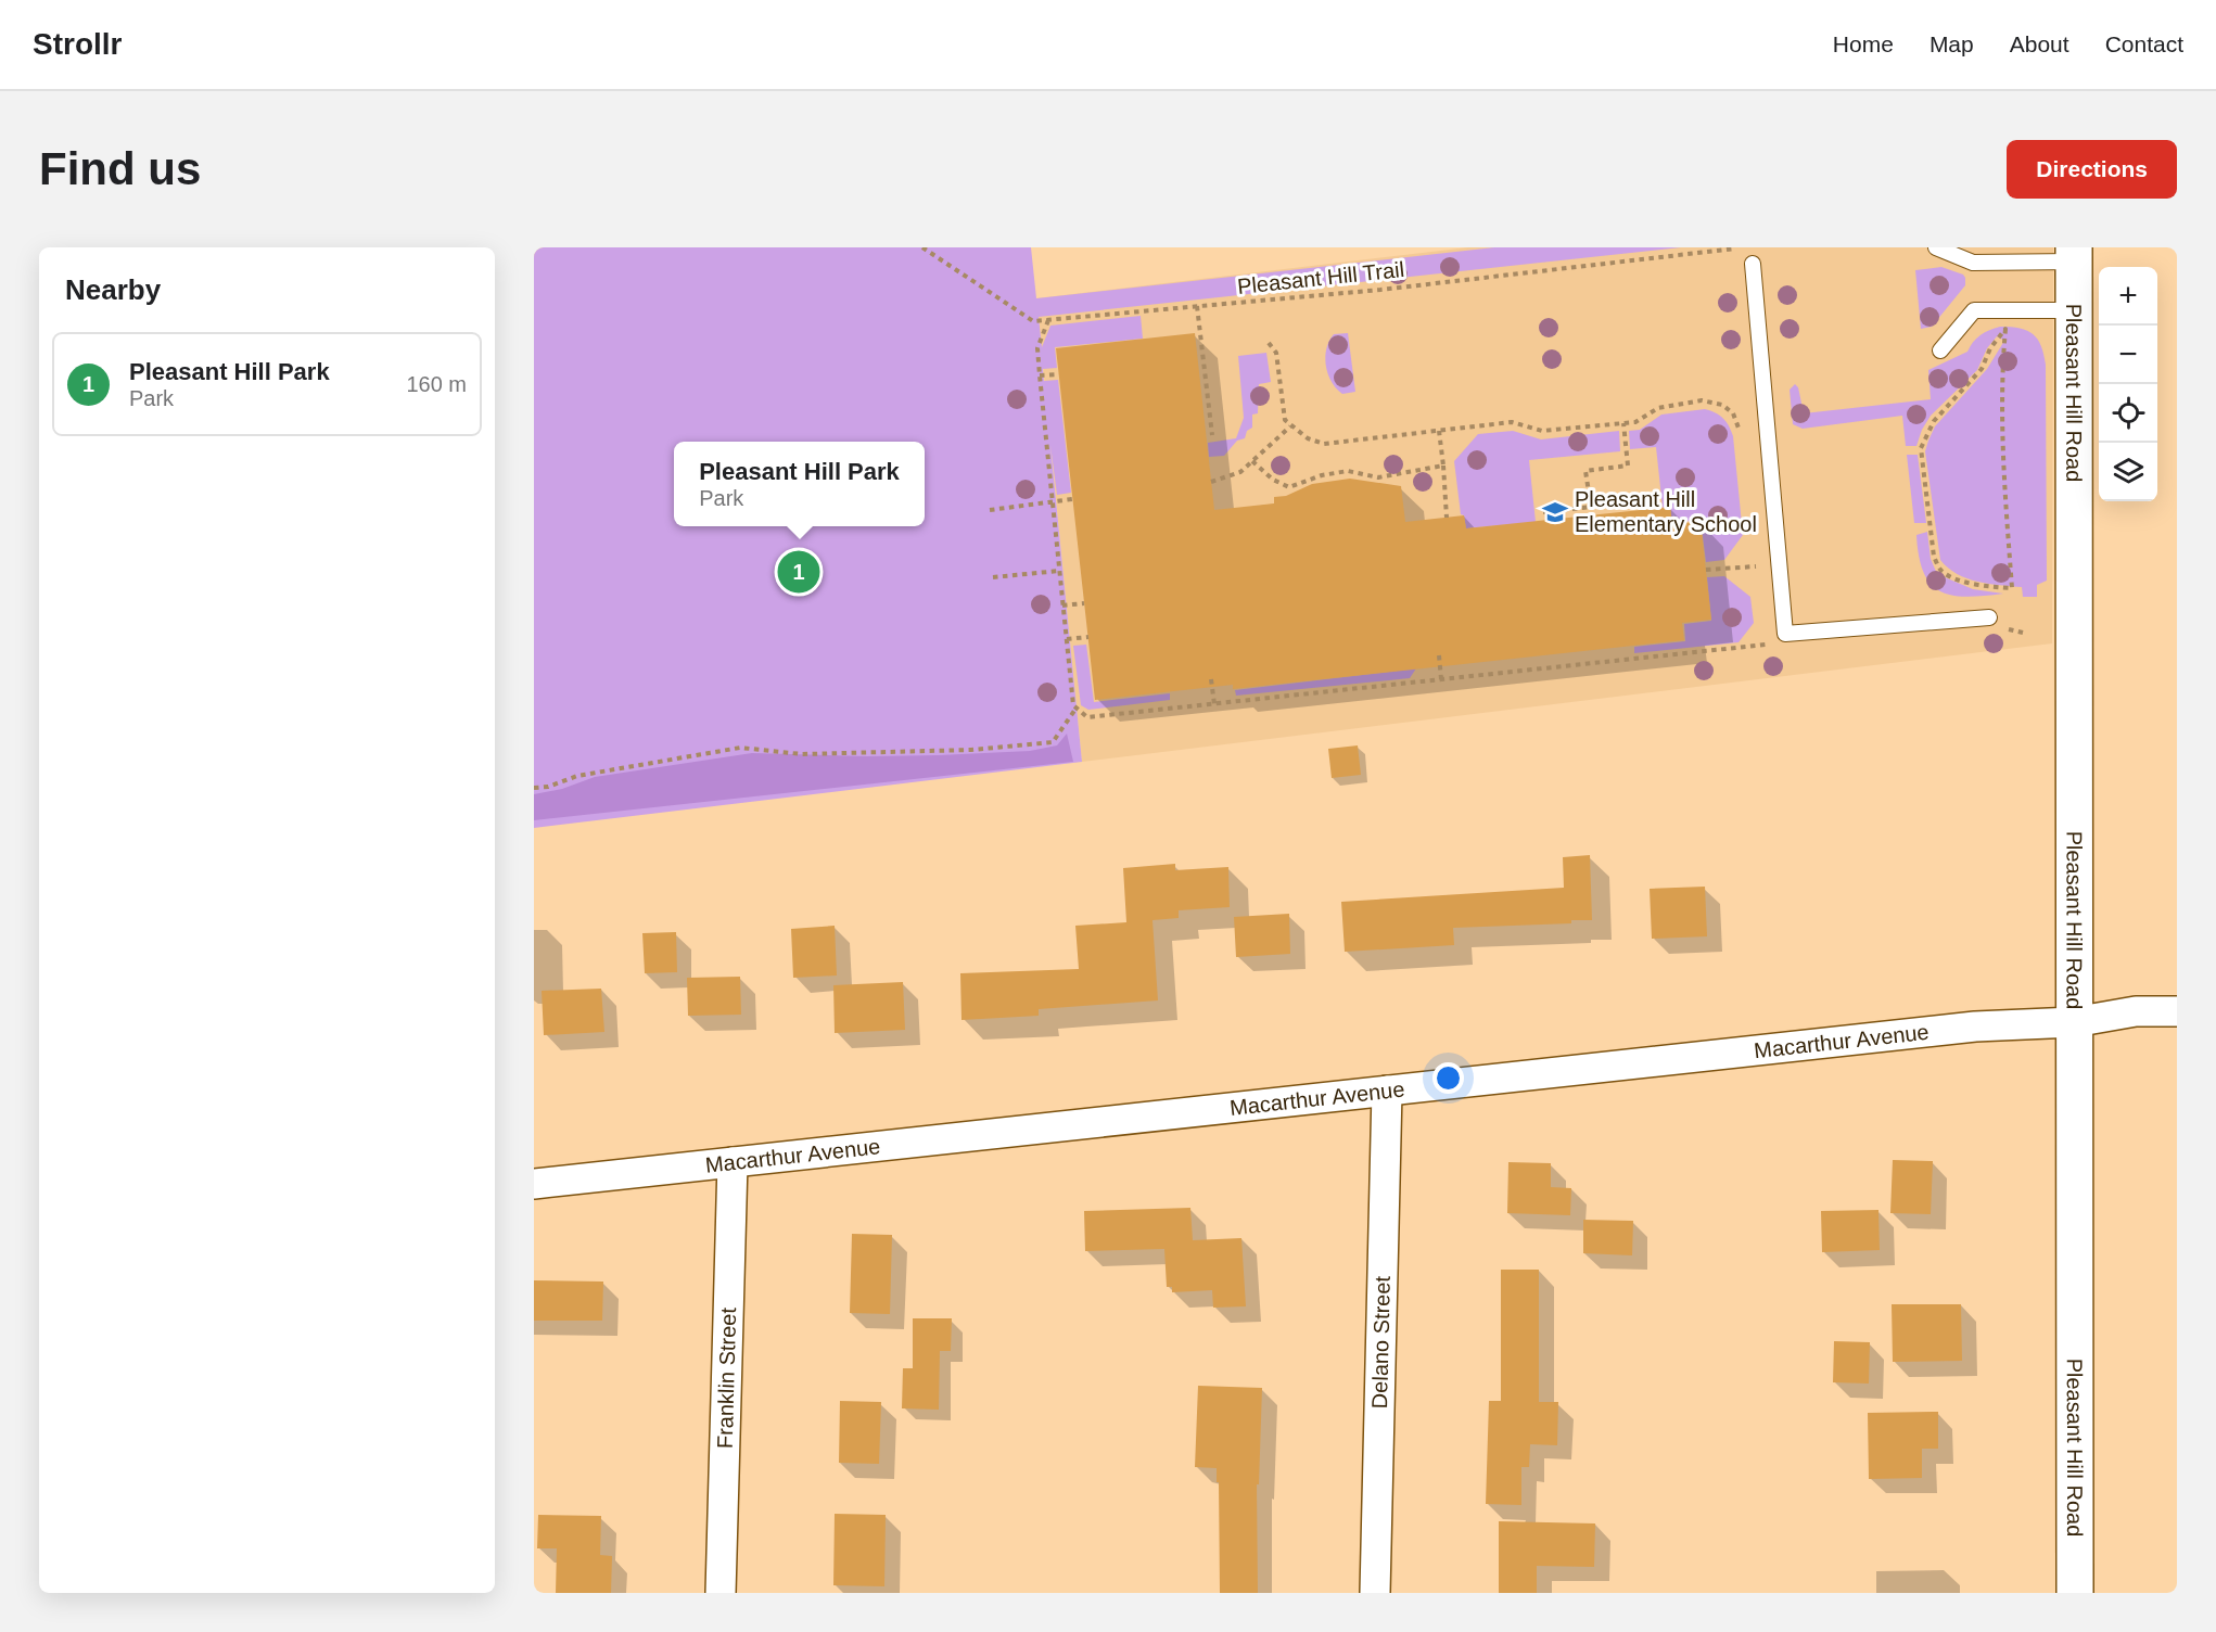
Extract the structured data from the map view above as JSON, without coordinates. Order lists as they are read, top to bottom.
{
  "streets": {
    "street": [
      "Pleasant Hill Road",
      "Macarthur Avenue",
      "Delano Street",
      "Franklin Street"
    ],
    "path": ["Pleasant Hill Trail"]
  },
  "crossings": [
    ["Pleasant Hill Road", "Macarthur Avenue"],
    ["Macarthur Avenue", "Delano Street"],
    ["Macarthur Avenue", "Franklin Street"]
  ],
  "places": {
    "school or university": ["Pleasant Hill Elementary School"]
  },
  "page": {
    "header": "Strollr",
    "nav": [
      "Home",
      "Map",
      "About",
      "Contact"
    ],
    "buttons": "Directions",
    "title": "Find us",
    "heading": "Nearby",
    "map_buttons": ["+", "−"],
    "list": [
      {
        "mark": "1",
        "name": "Pleasant Hill Park",
        "note": "Park",
        "value": "160 m"
      }
    ],
    "popup": ["Pleasant Hill Park", "Park"],
    "pins": "1"
  }
}
